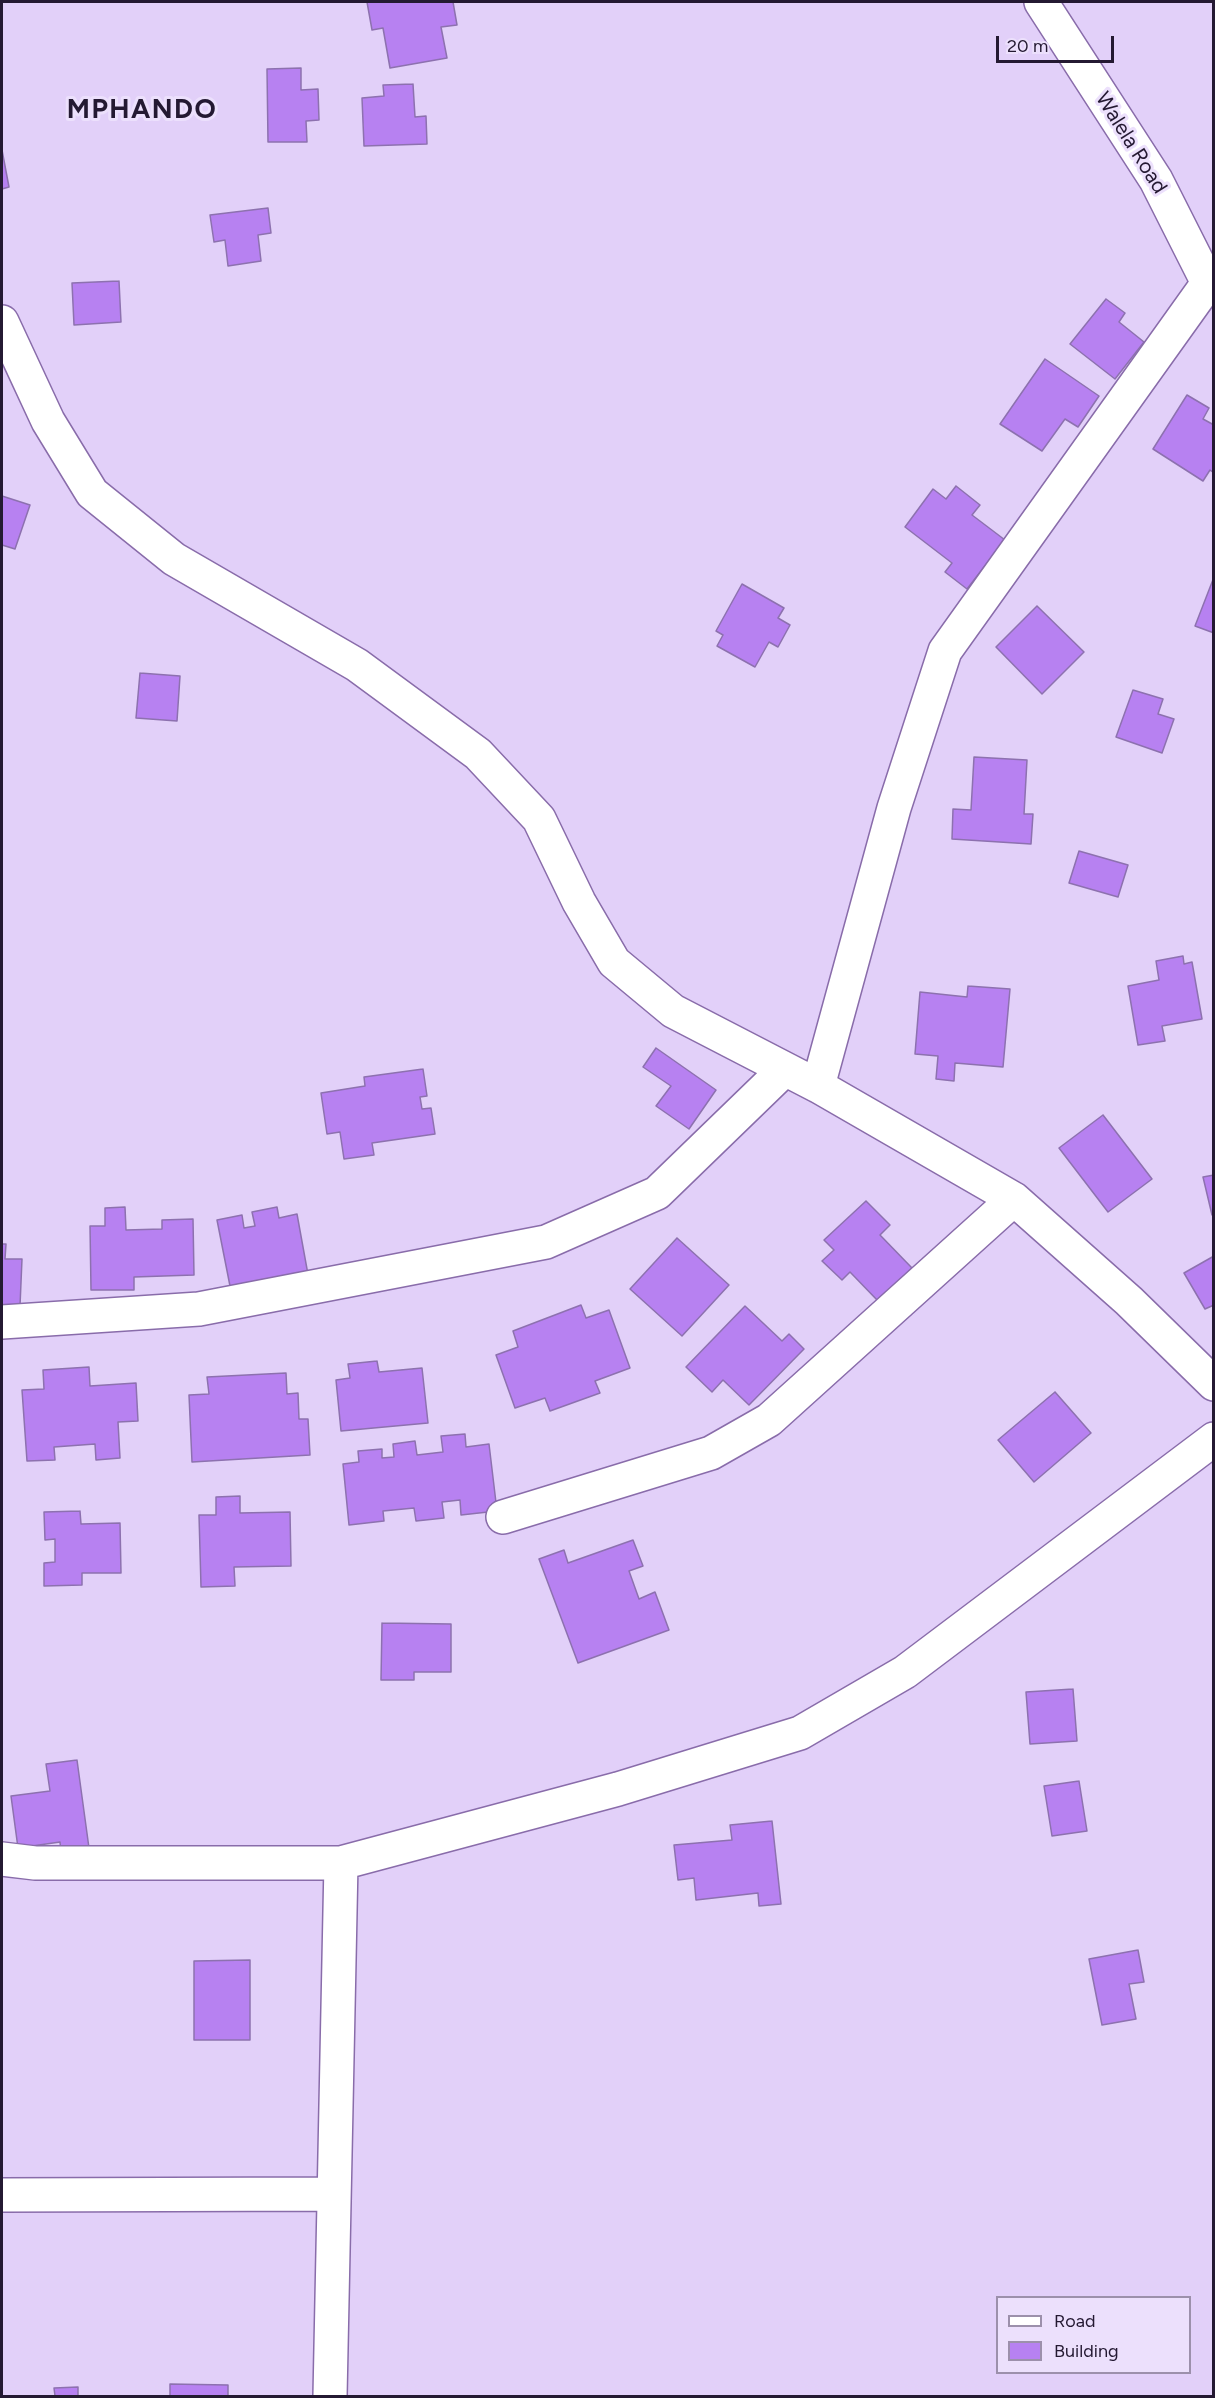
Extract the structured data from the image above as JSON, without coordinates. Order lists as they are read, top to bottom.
{
  "streets": {
    "street": ["Walela Road"]
  },
  "districts": ["MPHANDO"],
  "legend": ["Road", "Building"],
  "scale_bar": "20 m"
}
